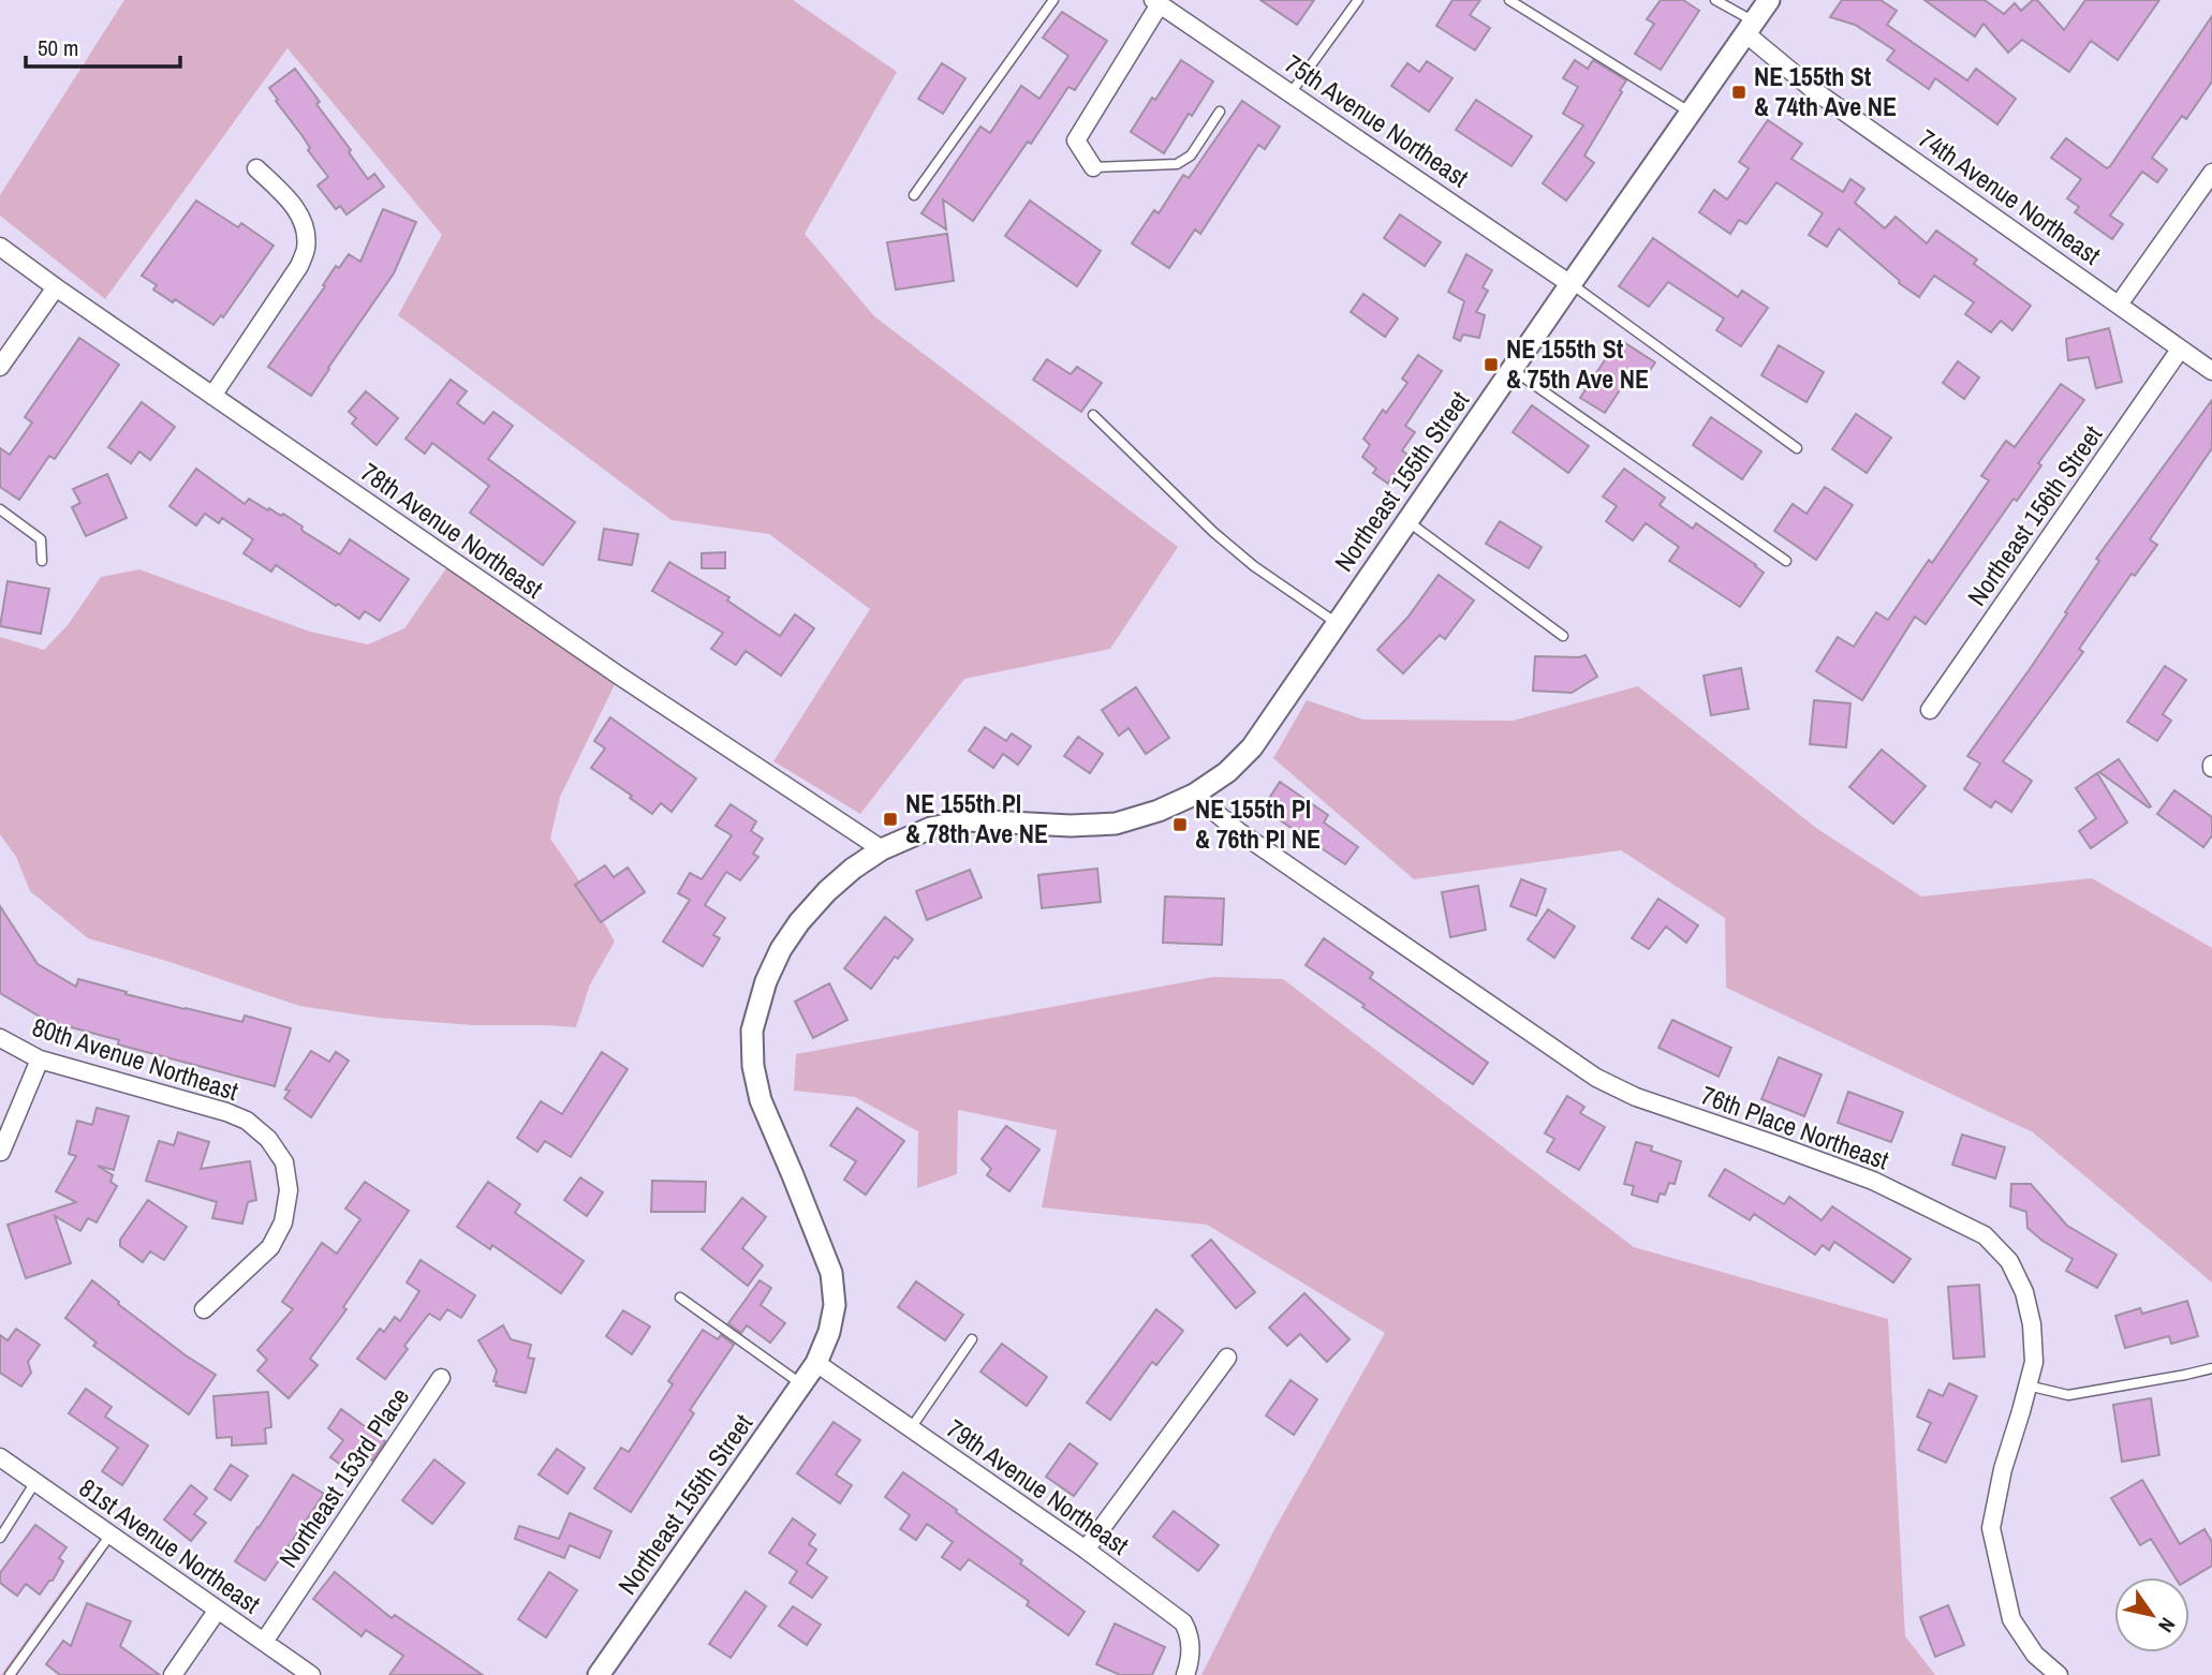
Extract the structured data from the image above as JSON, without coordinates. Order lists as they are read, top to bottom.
{
  "streets": {
    "street": [
      "75th Avenue Northeast",
      "74th Avenue Northeast",
      "Northeast 155th Street",
      "Northeast 156th Street",
      "78th Avenue Northeast",
      "80th Avenue Northeast",
      "76th Place Northeast",
      "Northeast 153rd Place",
      "79th Avenue Northeast",
      "81st Avenue Northeast"
    ]
  },
  "crossings": [
    ["75th Avenue Northeast", "Northeast 155th Street"],
    ["74th Avenue Northeast", "Northeast 155th Street"],
    ["74th Avenue Northeast", "Northeast 156th Street"],
    ["Northeast 155th Street", "78th Avenue Northeast"],
    ["Northeast 155th Street", "76th Place Northeast"],
    ["Northeast 155th Street", "79th Avenue Northeast"],
    ["Northeast 153rd Place", "81st Avenue Northeast"]
  ],
  "places": {
    "transit": [
      "NE 155th St & 74th Ave NE",
      "NE 155th St & 75th Ave NE",
      "NE 155th Pl & 78th Ave NE",
      "NE 155th Pl & 76th Pl NE"
    ]
  },
  "scale_bar": "50 m",
  "north": "bottom right"
}
